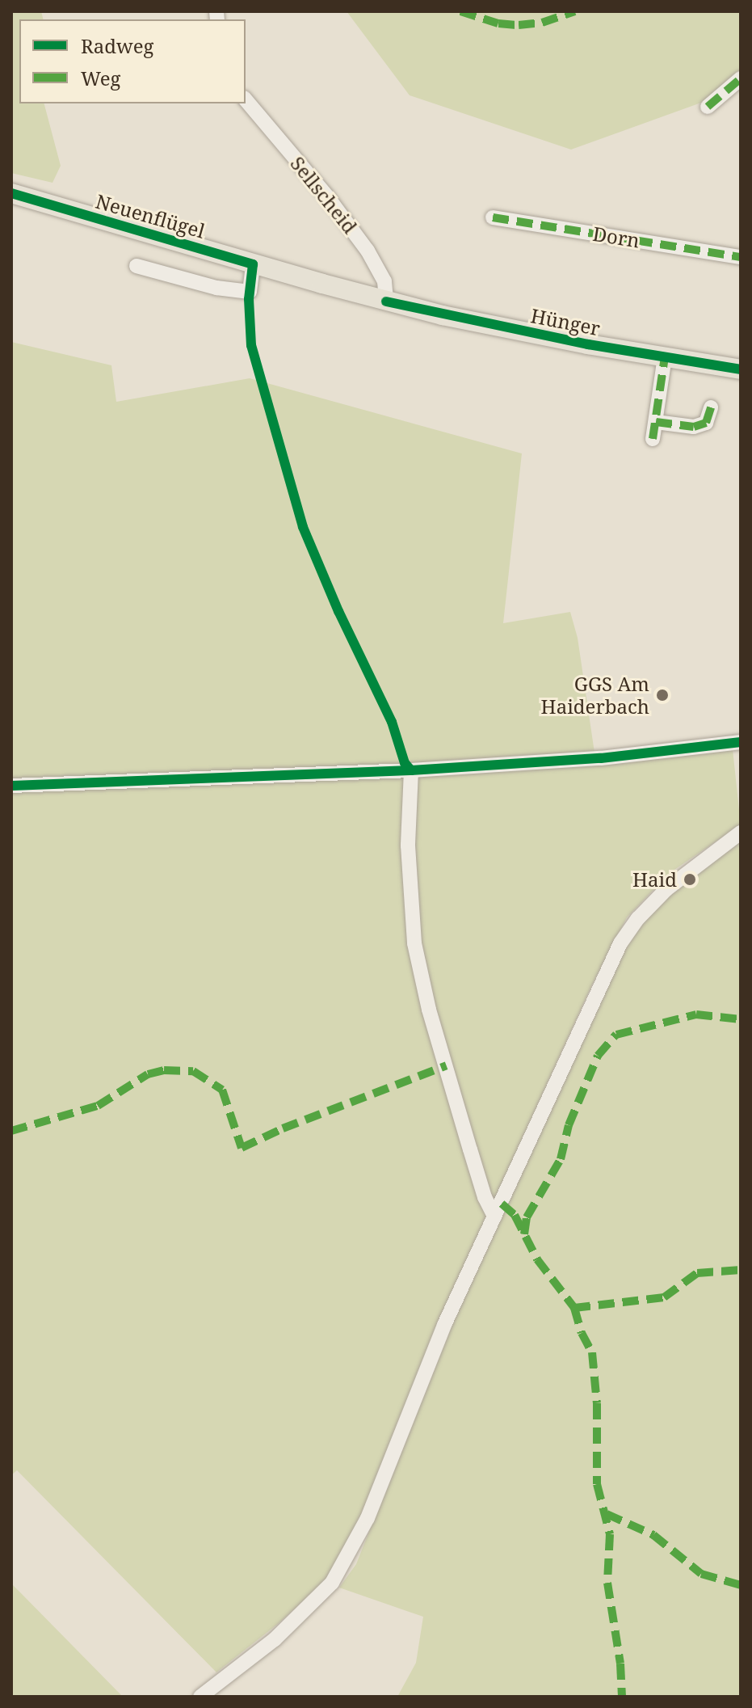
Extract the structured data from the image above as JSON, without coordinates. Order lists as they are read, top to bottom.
{
  "streets": {
    "main road": ["Neuenflügel", "Hünger"],
    "street": ["Sellscheid", "Dorn"]
  },
  "crossings": [
    ["Sellscheid", "Neuenflügel"],
    ["Sellscheid", "Hünger"],
    ["Neuenflügel", "Hünger"]
  ],
  "places": ["GGS Am Haiderbach", "Haid"],
  "legend": ["Radweg", "Weg"]
}
